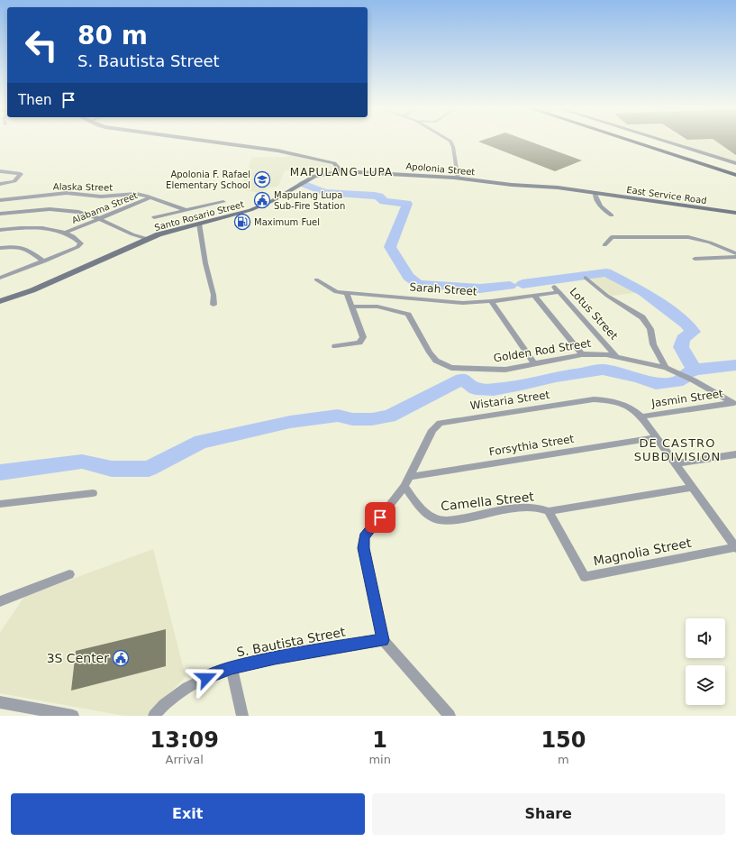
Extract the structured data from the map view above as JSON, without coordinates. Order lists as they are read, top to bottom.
{
  "streets": {
    "main road": ["Apolonia Street", "East Service Road", "Santo Rosario Street"],
    "street": [
      "Alaska Street",
      "Alabama Street",
      "Sarah Street",
      "Lotus Street",
      "Golden Rod Street",
      "Jasmin Street",
      "Wistaria Street",
      "Forsythia Street",
      "Camella Street",
      "Magnolia Street",
      "S. Bautista Street"
    ]
  },
  "crossings": [
    ["Apolonia Street", "East Service Road"],
    ["Apolonia Street", "Santo Rosario Street"],
    ["Alaska Street", "Alabama Street"],
    ["Sarah Street", "Lotus Street"],
    ["Lotus Street", "Golden Rod Street"],
    ["Golden Rod Street", "Jasmin Street"],
    ["Jasmin Street", "Wistaria Street"],
    ["Wistaria Street", "Forsythia Street"],
    ["Wistaria Street", "Camella Street"],
    ["Wistaria Street", "Magnolia Street"],
    ["Camella Street", "Magnolia Street"]
  ],
  "districts": ["MAPULANG LUPA", "DE CASTRO SUBDIVISION"],
  "places": {
    "school or university": ["Apolonia F. Rafael Elementary School"],
    "public building": ["Mapulang Lupa Sub-Fire Station", "3S Center"],
    "fuel station": ["Maximum Fuel"]
  },
  "page": {
    "turn": ["80 m", "S. Bautista Street"],
    "then": "Then",
    "eta": [
      "13:09",
      "Arrival",
      "1",
      "min",
      "150",
      "m"
    ],
    "buttons": ["Exit", "Share"]
  }
}
